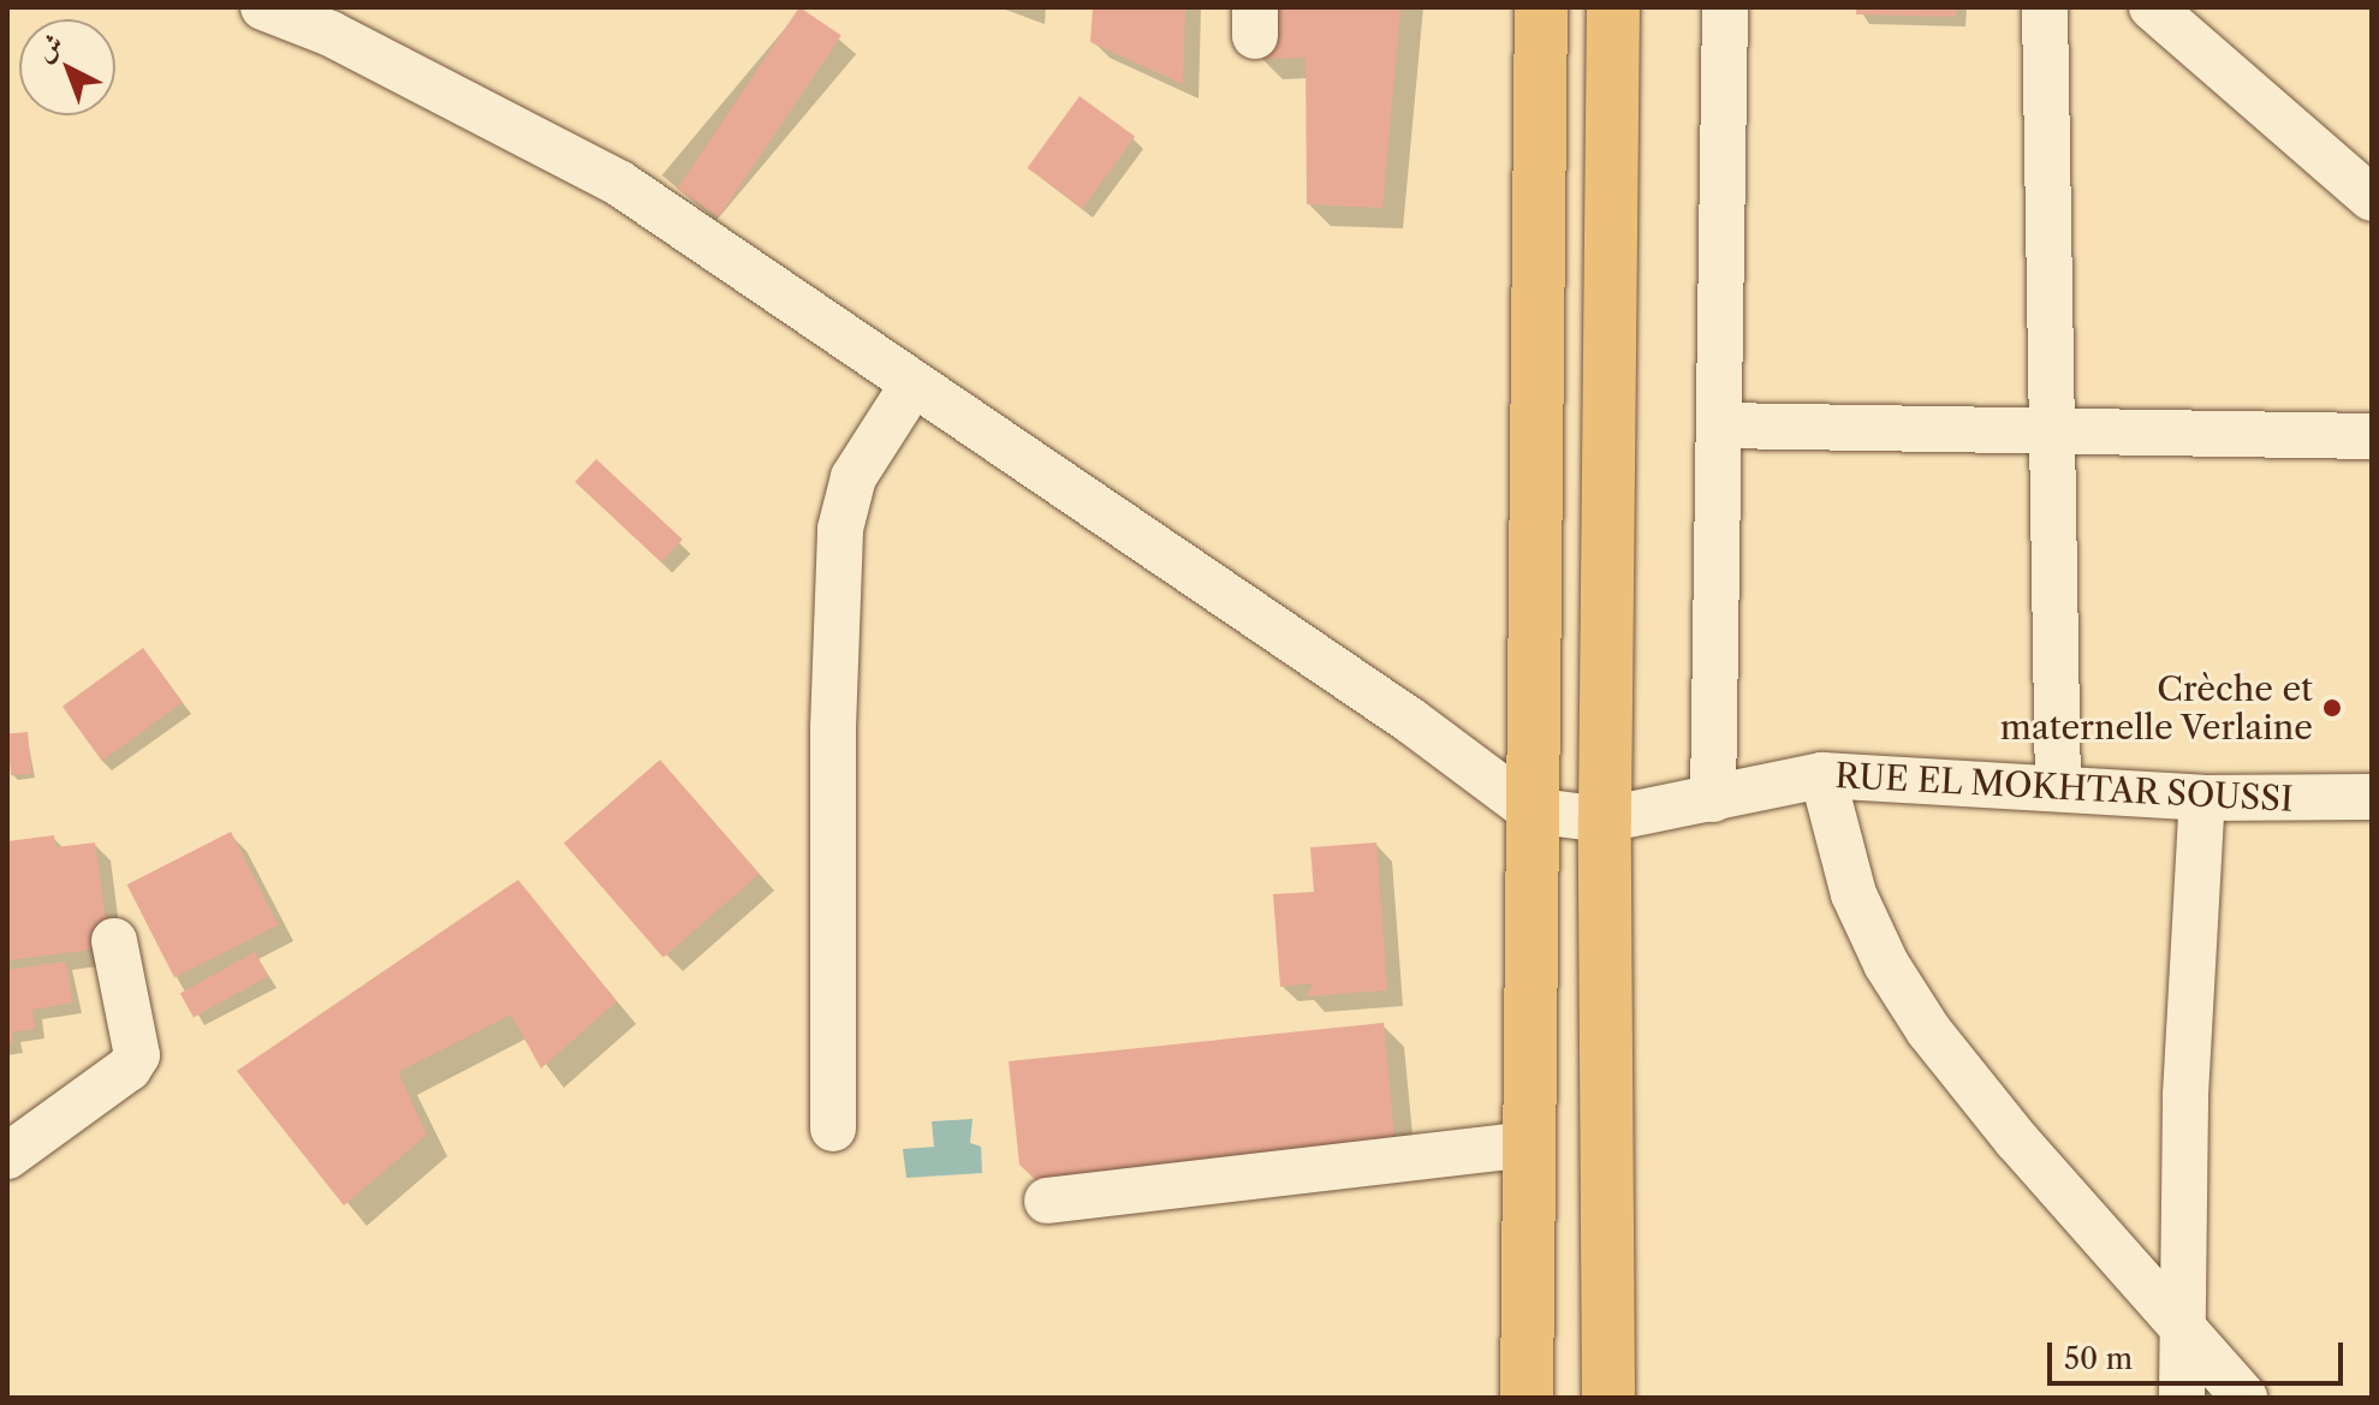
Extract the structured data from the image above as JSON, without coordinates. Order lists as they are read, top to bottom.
{
  "streets": {
    "street": ["RUE EL MOKHTAR SOUSSI"]
  },
  "places": ["Crèche et maternelle Verlaine"],
  "scale_bar": "50 m",
  "north": "top left"
}
